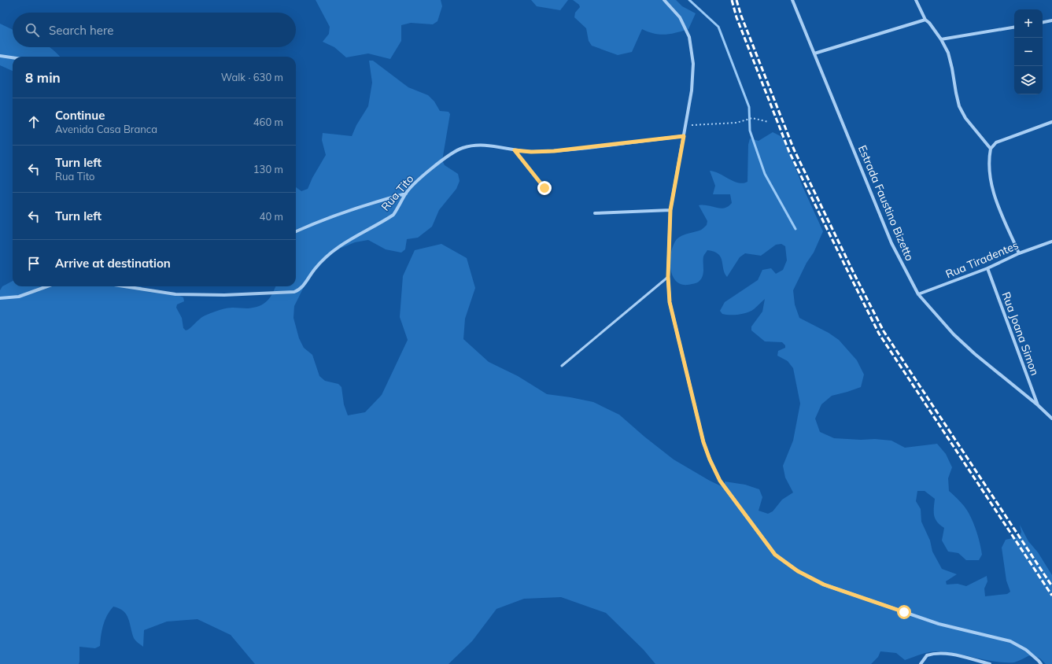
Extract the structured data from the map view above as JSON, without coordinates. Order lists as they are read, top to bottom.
{
  "streets": {
    "street": [
      "Rua Tito",
      "Estrada Faustino Bizetto",
      "Rua Tiradentes",
      "Rua Joana Simon"
    ]
  },
  "crossings": [
    ["Estrada Faustino Bizetto", "Rua Tiradentes"],
    ["Estrada Faustino Bizetto", "Rua Joana Simon"],
    ["Rua Tiradentes", "Rua Joana Simon"]
  ],
  "page": {
    "map_buttons": ["+", "−"],
    "search": "Search here",
    "heading": ["8 min", "Walk · 630 m"],
    "list": [
      ["Continue", "Avenida Casa Branca", "460 m"],
      ["Turn left", "Rua Tito", "130 m"],
      ["Turn left", "40 m"],
      "Arrive at destination"
    ]
  }
}
